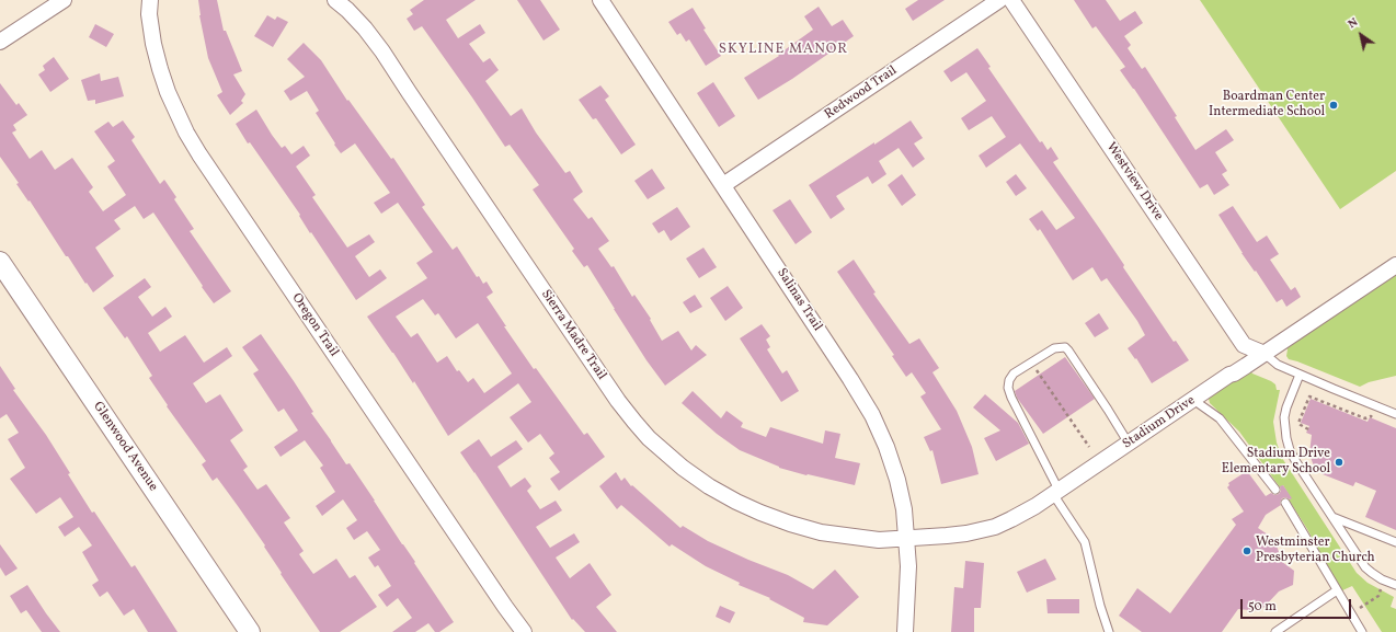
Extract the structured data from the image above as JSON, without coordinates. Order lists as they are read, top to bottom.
{
  "streets": {
    "street": [
      "Redwood Trail",
      "Westview Drive",
      "Salinas Trail",
      "Oregon Trail",
      "Sierra Madre Trail",
      "Stadium Drive",
      "Glenwood Avenue"
    ]
  },
  "crossings": [
    ["Redwood Trail", "Salinas Trail"],
    ["Westview Drive", "Stadium Drive"],
    ["Salinas Trail", "Sierra Madre Trail"],
    ["Salinas Trail", "Stadium Drive"],
    ["Sierra Madre Trail", "Stadium Drive"]
  ],
  "districts": ["SKYLINE MANOR"],
  "places": ["Boardman Center Intermediate School", "Stadium Drive Elementary School", "Westminster Presbyterian Church"],
  "scale_bar": "50 m",
  "north": "top left"
}
